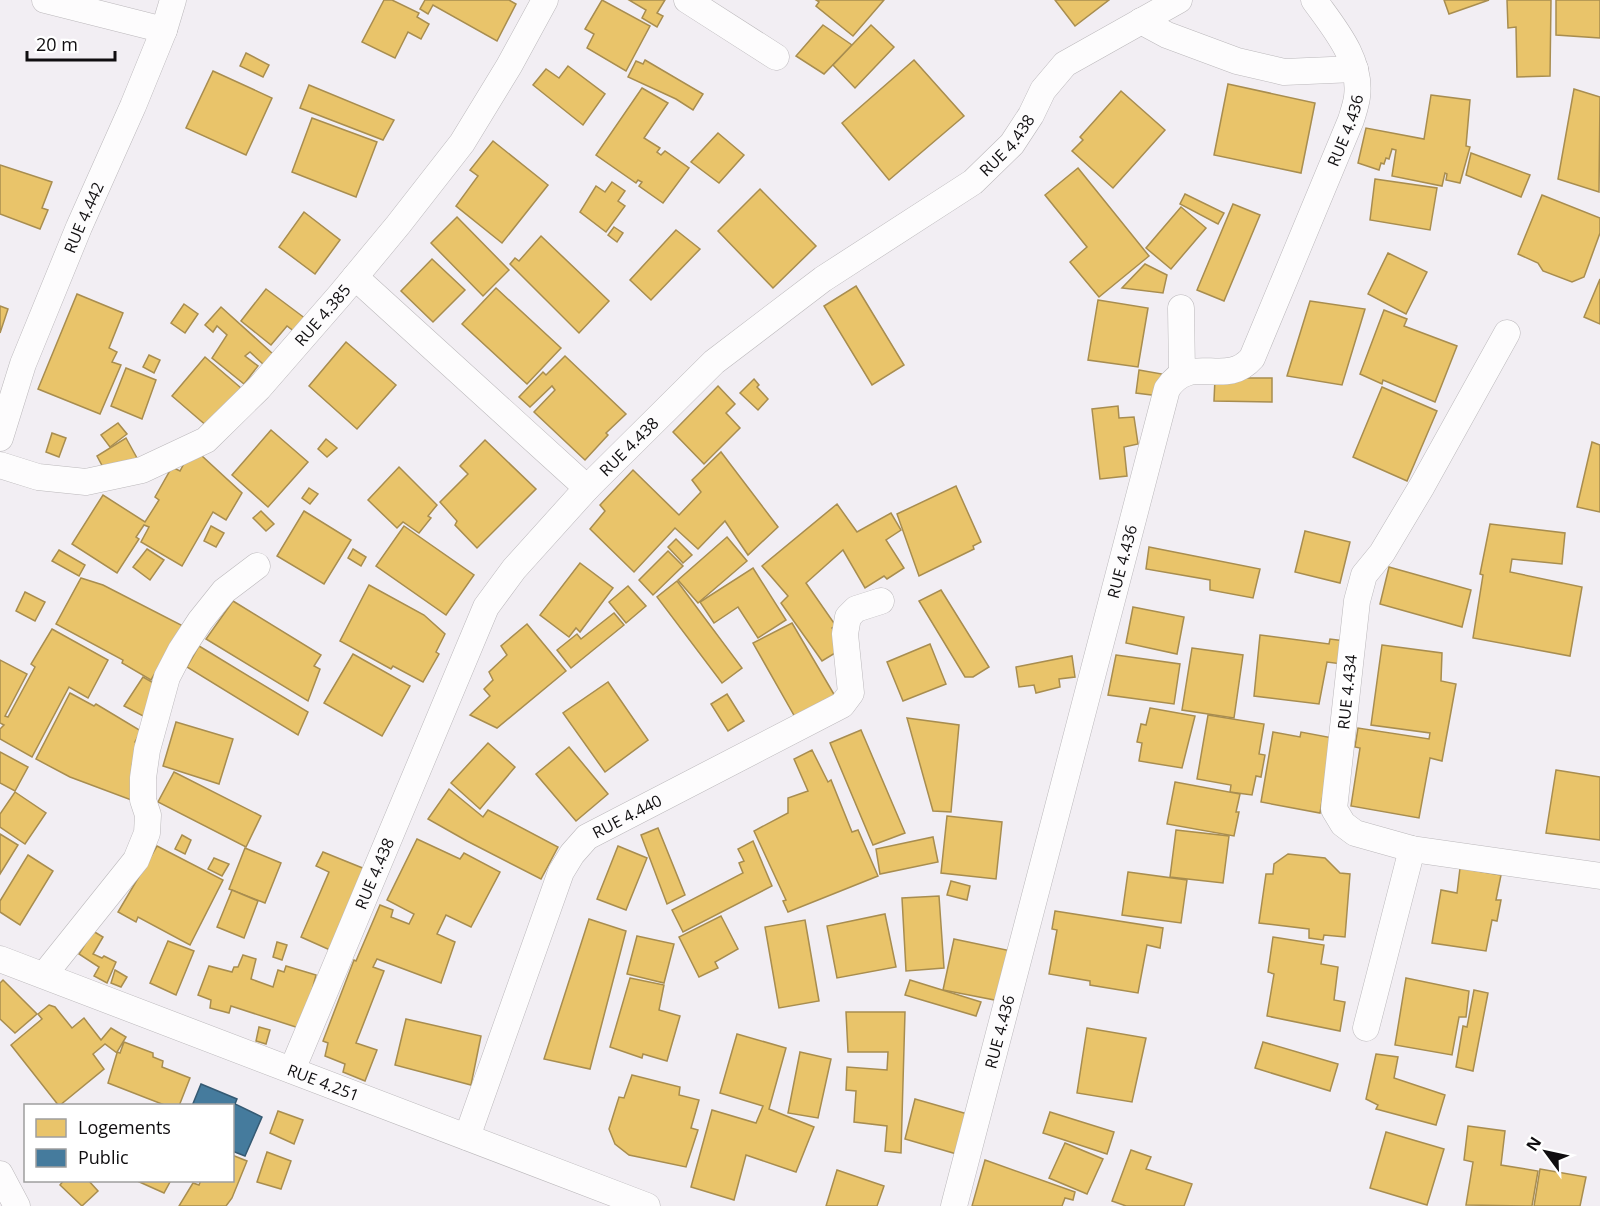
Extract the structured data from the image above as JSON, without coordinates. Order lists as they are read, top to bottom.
{
  "streets": {
    "street": [
      "RUE 4.436",
      "RUE 4.438",
      "RUE 4.442",
      "RUE 4.385",
      "RUE 4.434",
      "RUE 4.440",
      "RUE 4.251"
    ]
  },
  "crossings": [
    ["RUE 4.438", "RUE 4.251"],
    ["RUE 4.440", "RUE 4.251"]
  ],
  "legend": ["Logements", "Public"],
  "scale_bar": "20 m",
  "north": "top left"
}
